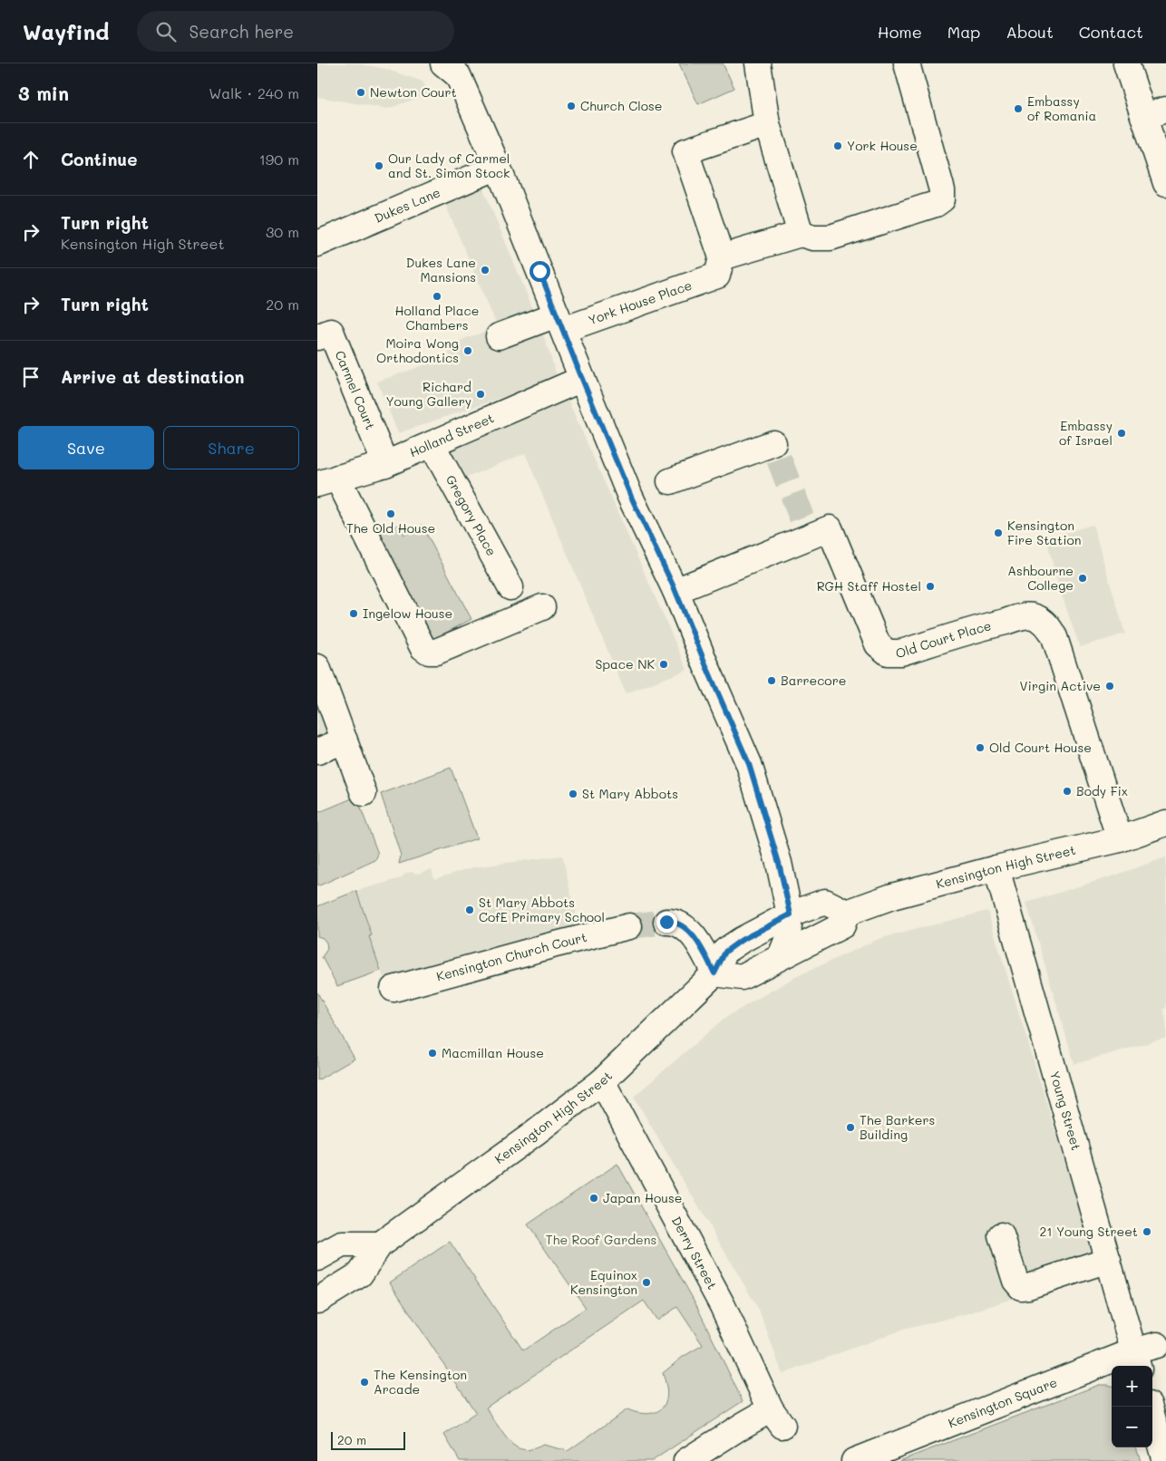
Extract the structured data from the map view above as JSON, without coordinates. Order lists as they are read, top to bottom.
{
  "streets": {
    "street": [
      "Dukes Lane",
      "York House Place",
      "Carmel Court",
      "Holland Street",
      "Gregory Place",
      "Old Court Place",
      "Kensington High Street",
      "Kensington Church Court",
      "Young Street",
      "Derry Street",
      "Kensington Square"
    ]
  },
  "crossings": [
    ["Carmel Court", "Holland Street"],
    ["Holland Street", "Gregory Place"],
    ["Old Court Place", "Kensington High Street"],
    ["Kensington High Street", "Young Street"],
    ["Kensington High Street", "Derry Street"],
    ["Young Street", "Kensington Square"]
  ],
  "parks": ["The Roof Gardens"],
  "places": [
    "Newton Court",
    "Church Close",
    "Embassy of Romania",
    "York House",
    "Our Lady of Carmel and St. Simon Stock",
    "Dukes Lane Mansions",
    "Holland Place Chambers",
    "Moira Wong Orthodontics",
    "Richard Young Gallery",
    "Embassy of Israel",
    "The Old House",
    "Kensington Fire Station",
    "Ashbourne College",
    "RGH Staff Hostel",
    "Ingelow House",
    "Space NK",
    "Barrecore",
    "Virgin Active",
    "Old Court House",
    "Body Fix",
    "St Mary Abbots",
    "St Mary Abbots CofE Primary School",
    "Macmillan House",
    "The Barkers Building",
    "Japan House",
    "21 Young Street",
    "Equinox Kensington",
    "The Kensington Arcade"
  ],
  "scale_bar": "20 m",
  "page": {
    "header": "Wayfind",
    "search": "Search here",
    "nav": [
      "Home",
      "Map",
      "About",
      "Contact"
    ],
    "heading": ["3 min", "Walk · 240 m"],
    "list": [
      ["Continue", "190 m"],
      ["Turn right", "Kensington High Street", "30 m"],
      ["Turn right", "20 m"],
      "Arrive at destination"
    ],
    "buttons": ["Save", "Share"],
    "map_buttons": ["+", "−"],
    "scale": "20 m"
  }
}
